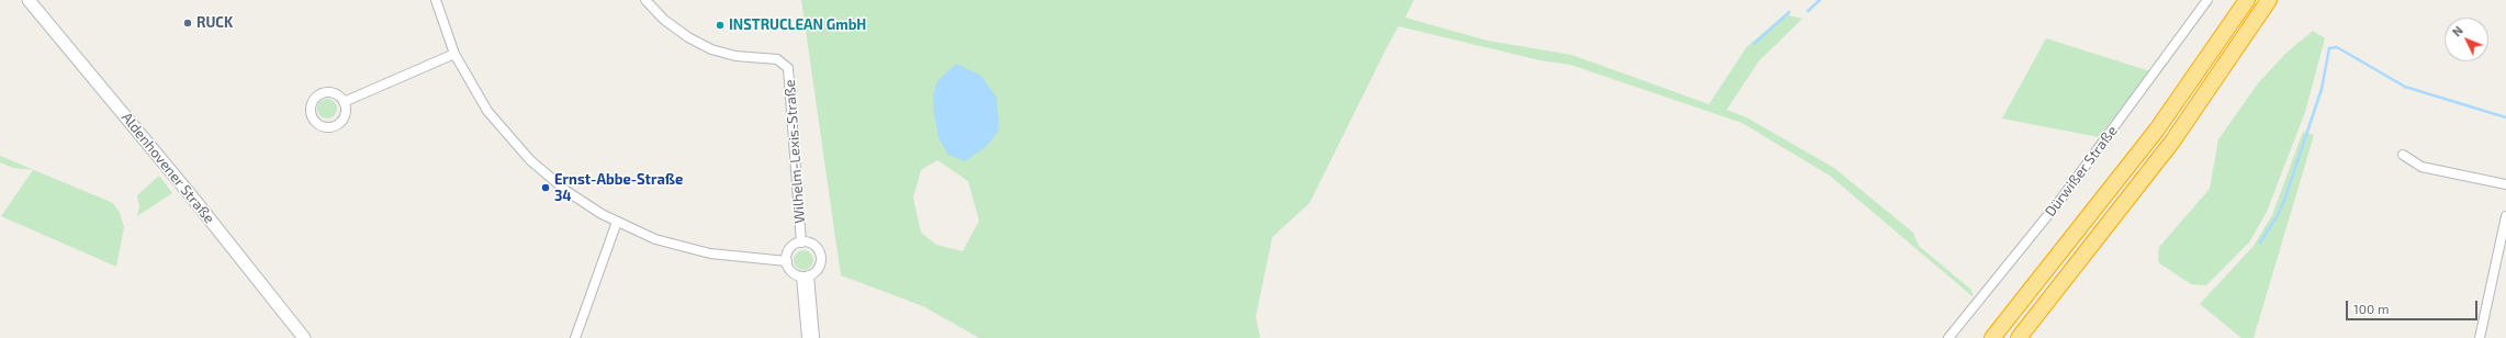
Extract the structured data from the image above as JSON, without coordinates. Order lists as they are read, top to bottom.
{
  "streets": {
    "main road": ["Aldenhovener Straße"],
    "street": ["Wilhelm-Lexis-Straße", "Dürwißer Straße"]
  },
  "places": ["RUCK", "INSTRUCLEAN GmbH", "Ernst-Abbe-Straße 34"],
  "scale_bar": "100 m",
  "north": "top left"
}
